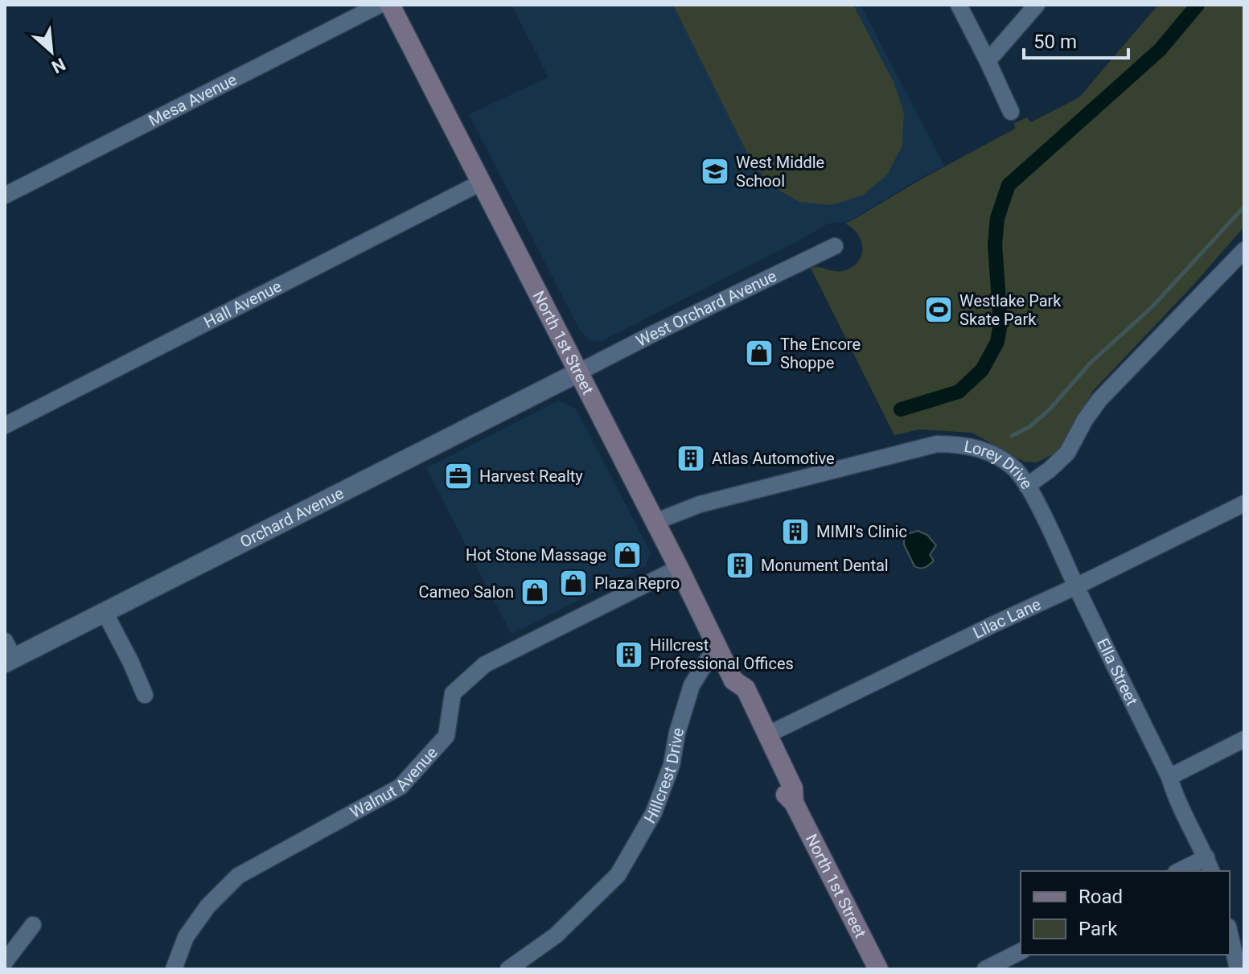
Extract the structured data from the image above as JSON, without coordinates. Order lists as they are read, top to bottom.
{
  "streets": {
    "main road": ["North 1st Street"],
    "street": [
      "Mesa Avenue",
      "Hall Avenue",
      "West Orchard Avenue",
      "Lorey Drive",
      "Orchard Avenue",
      "Lilac Lane",
      "Ella Street",
      "Hillcrest Drive",
      "Walnut Avenue"
    ]
  },
  "crossings": [
    ["Hall Avenue", "North 1st Street"],
    ["West Orchard Avenue", "North 1st Street"],
    ["West Orchard Avenue", "Orchard Avenue"],
    ["North 1st Street", "Lorey Drive"],
    ["North 1st Street", "Orchard Avenue"],
    ["North 1st Street", "Lilac Lane"],
    ["North 1st Street", "Hillcrest Drive"],
    ["North 1st Street", "Walnut Avenue"],
    ["Lorey Drive", "Ella Street"],
    ["Lilac Lane", "Ella Street"]
  ],
  "places": {
    "school or university": ["West Middle School"],
    "sports": ["Westlake Park Skate Park"],
    "shop": [
      "The Encore Shoppe",
      "Hot Stone Massage",
      "Plaza Repro",
      "Cameo Salon"
    ],
    "building": [
      "Atlas Automotive",
      "MIMI's Clinic",
      "Monument Dental",
      "Hillcrest Professional Offices"
    ],
    "office": ["Harvest Realty"]
  },
  "legend": ["Road", "Park"],
  "scale_bar": "50 m",
  "north": "bottom right"
}
